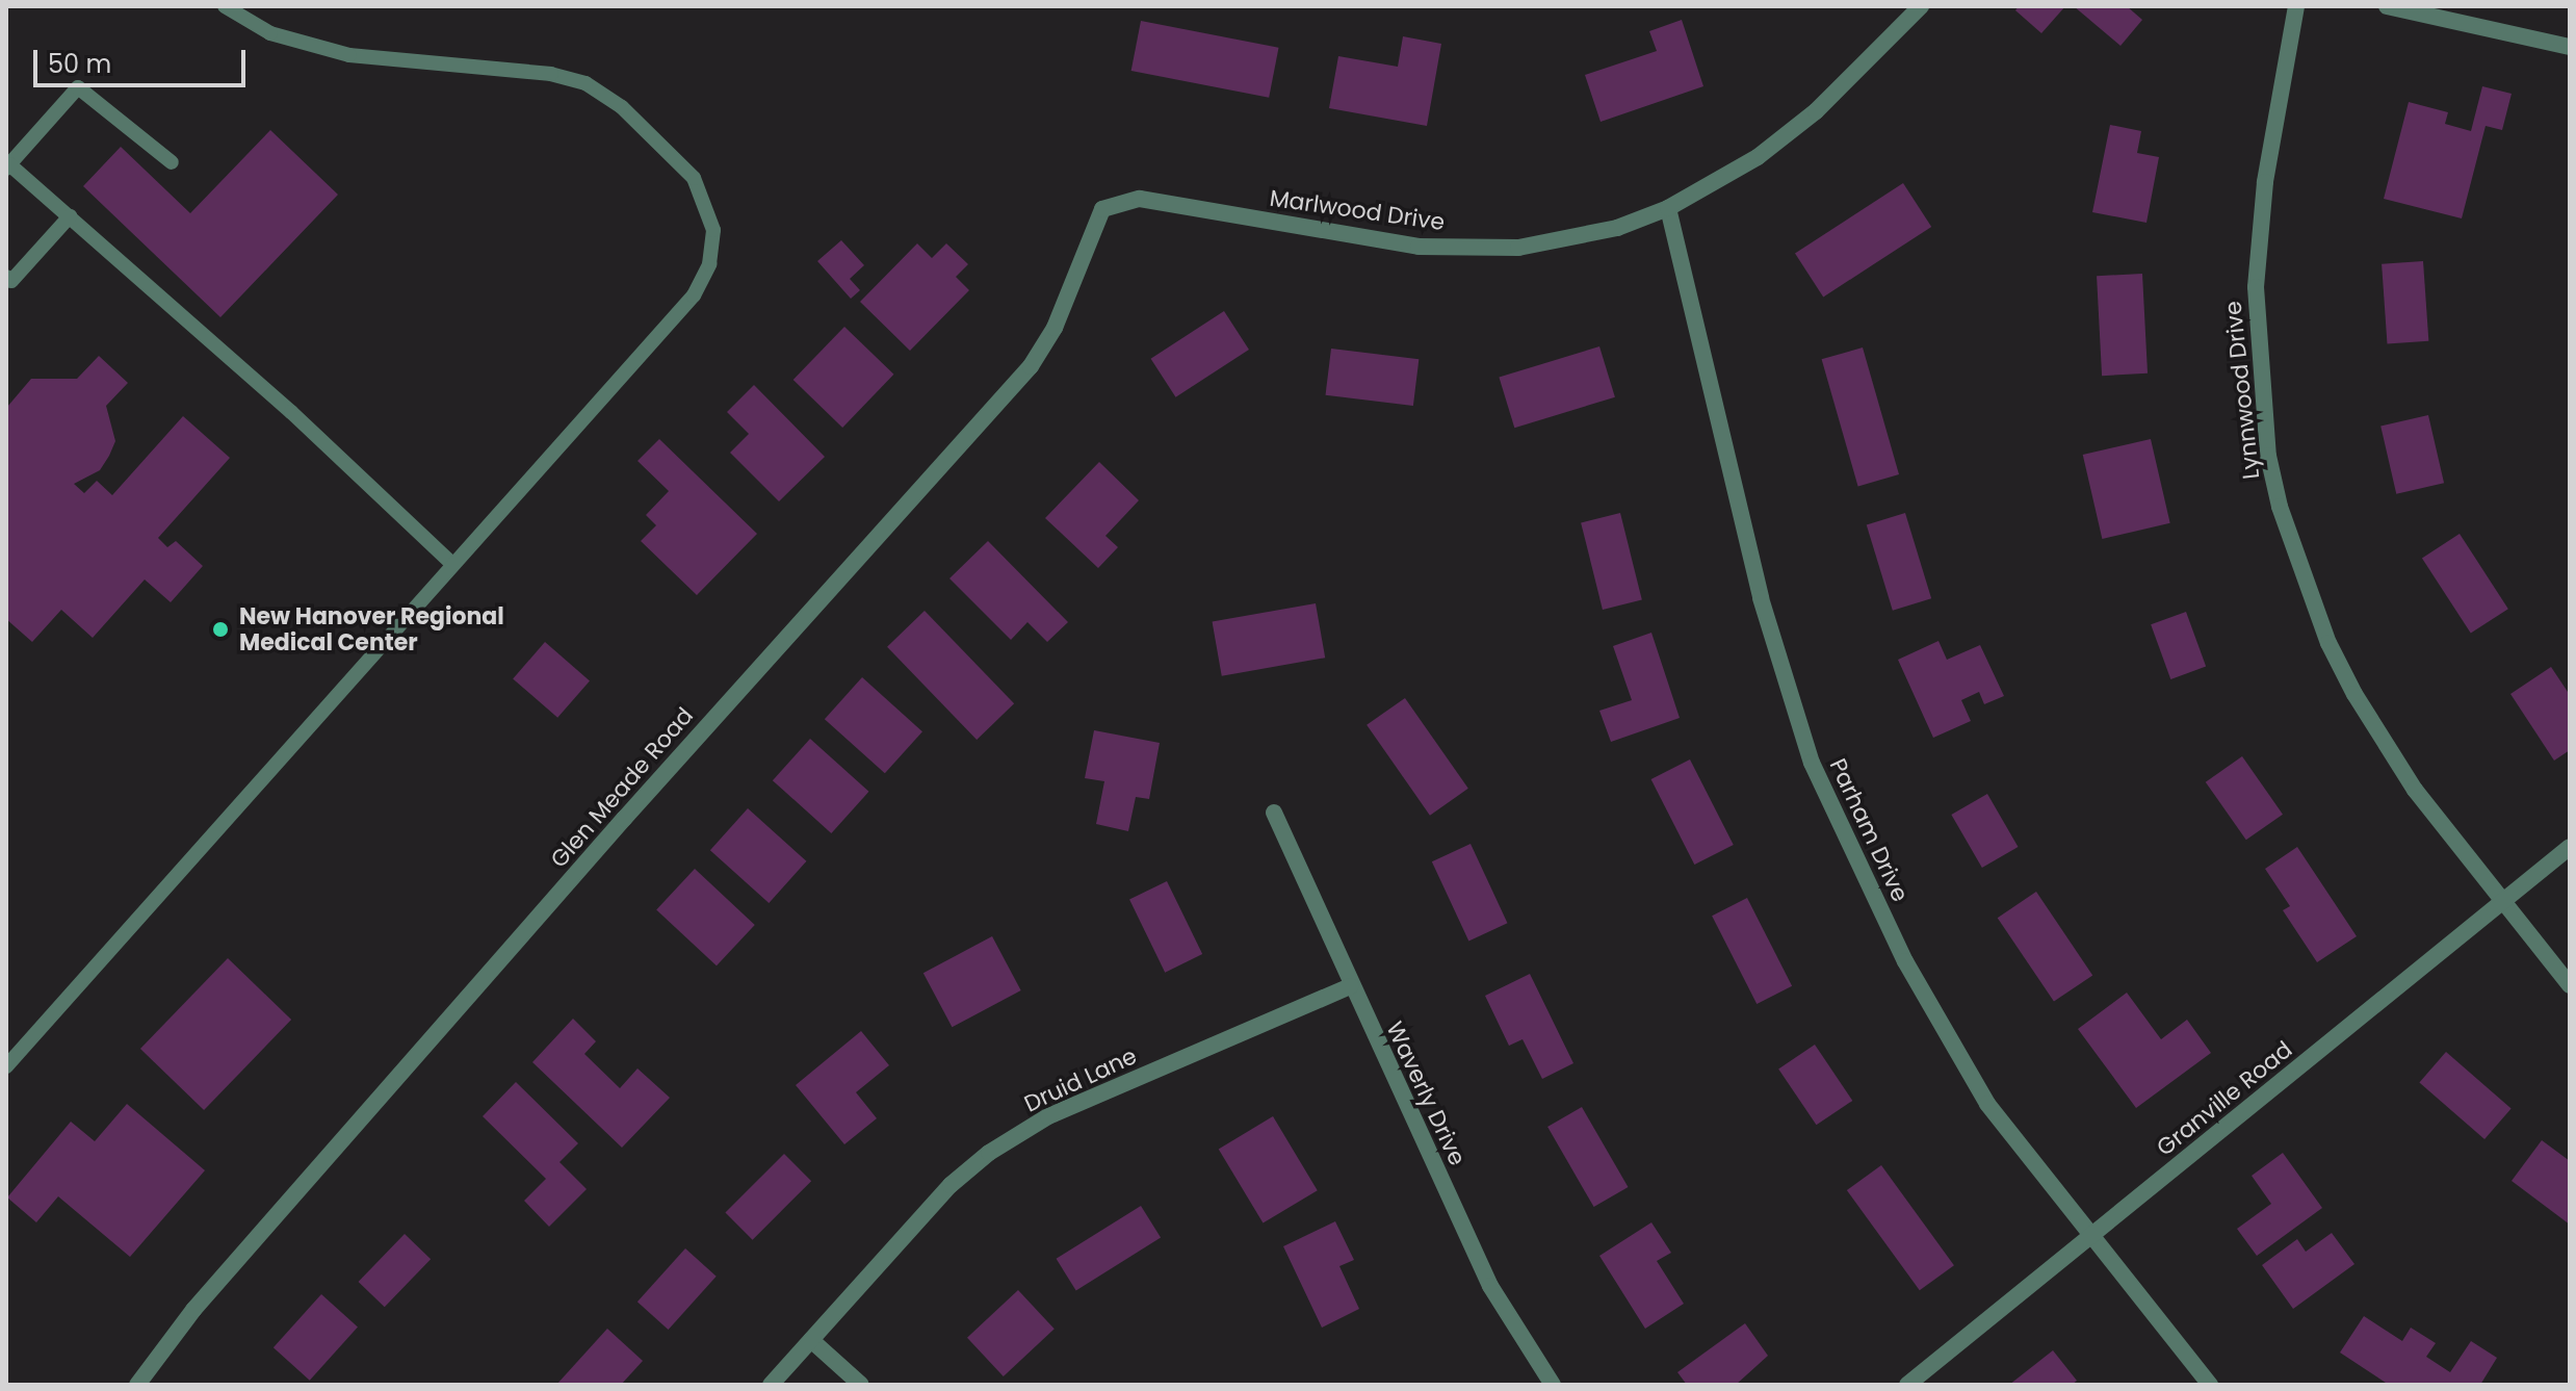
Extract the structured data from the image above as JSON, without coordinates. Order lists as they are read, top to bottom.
{
  "streets": {
    "street": [
      "Marlwood Drive",
      "Lynnwood Drive",
      "Glen Meade Road",
      "Parham Drive",
      "Druid Lane",
      "Waverly Drive",
      "Granville Road"
    ]
  },
  "crossings": [
    ["Marlwood Drive", "Glen Meade Road"],
    ["Marlwood Drive", "Parham Drive"],
    ["Lynnwood Drive", "Granville Road"],
    ["Parham Drive", "Granville Road"],
    ["Druid Lane", "Waverly Drive"]
  ],
  "places": ["New Hanover Regional Medical Center"],
  "scale_bar": "50 m"
}
